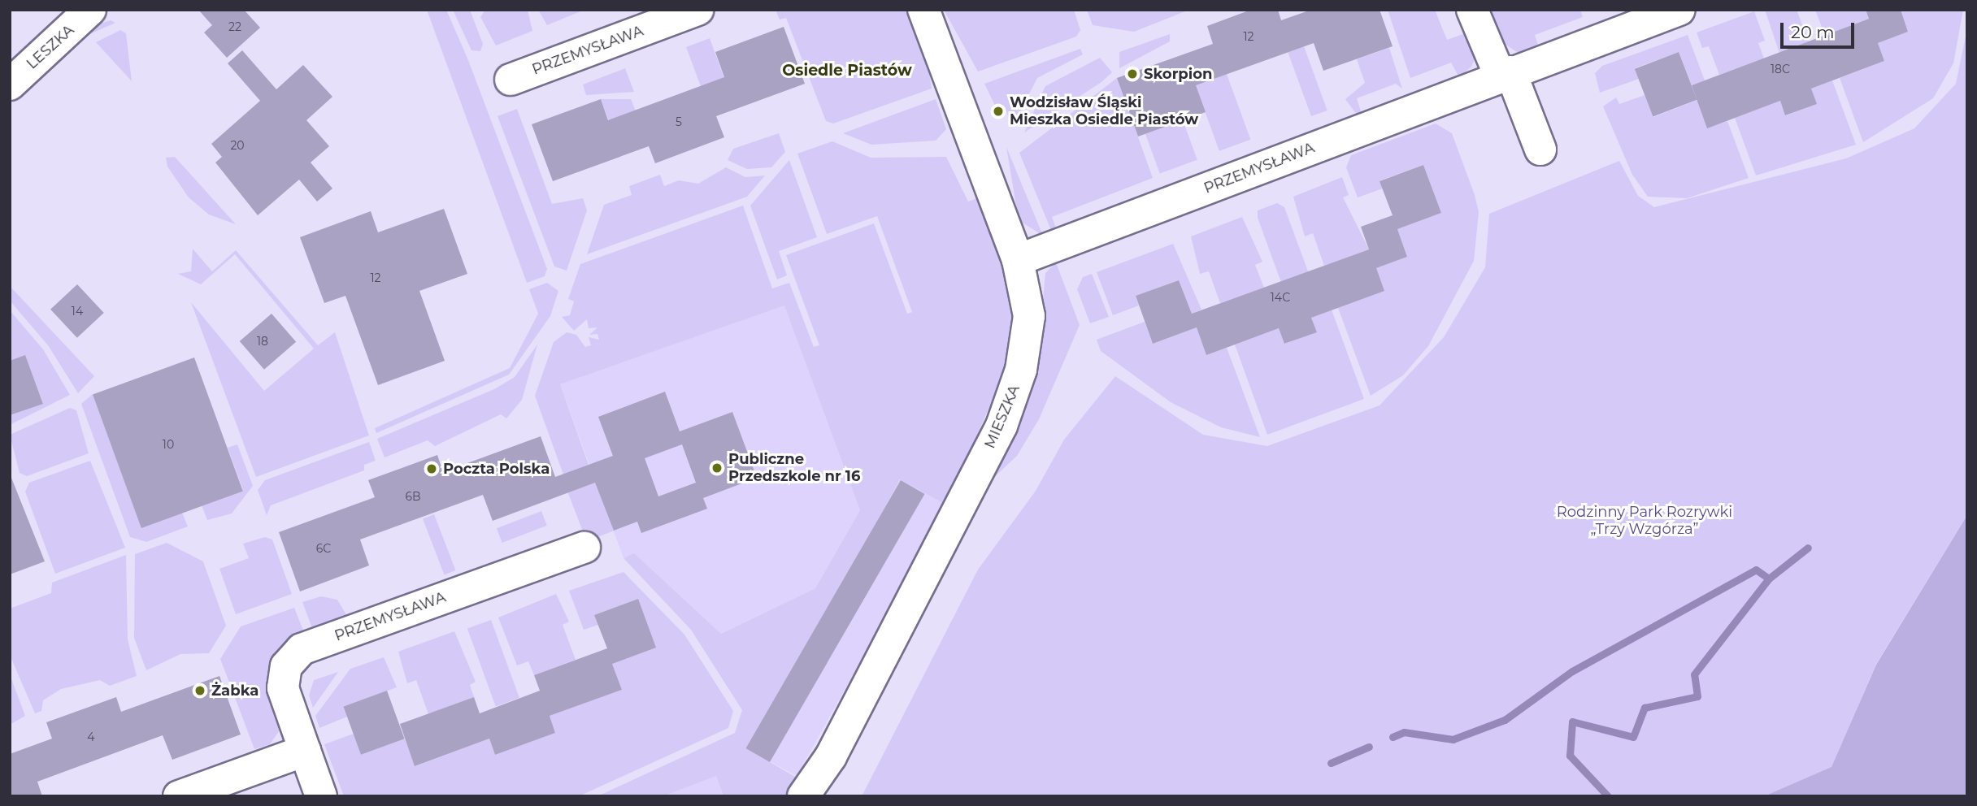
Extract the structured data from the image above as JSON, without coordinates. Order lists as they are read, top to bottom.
{
  "streets": {
    "street": ["LESZKA", "PRZEMYSŁAWA", "MIESZKA"]
  },
  "crossings": [
    ["PRZEMYSŁAWA", "MIESZKA"]
  ],
  "districts": ["Osiedle Piastów"],
  "parks": ["Rodzinny Park Rozrywki „Trzy Wzgórza”"],
  "places": [
    "Skorpion",
    "Wodzisław Śląski Mieszka Osiedle Piastów",
    "Publiczne Przedszkole nr 16",
    "Poczta Polska",
    "Żabka"
  ],
  "house_numbers": [
    "22",
    "12",
    "18C",
    "5",
    "20",
    "12",
    "14C",
    "14",
    "18",
    "10",
    "6B",
    "6C",
    "4"
  ],
  "scale_bar": "20 m"
}
